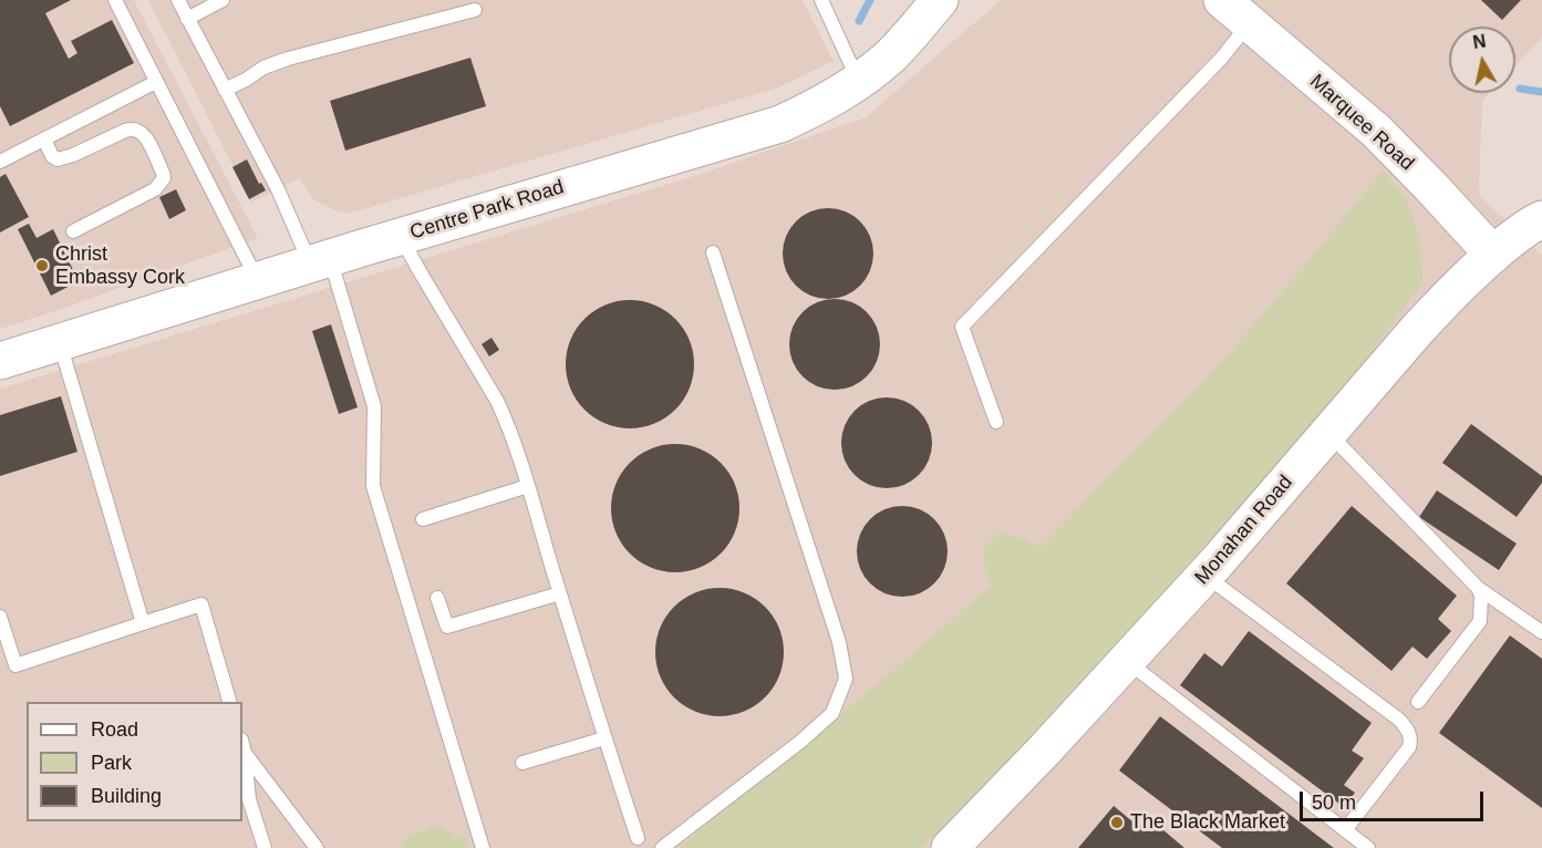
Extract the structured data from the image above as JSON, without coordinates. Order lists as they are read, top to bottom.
{
  "streets": {
    "street": ["Marquee Road", "Centre Park Road", "Monahan Road"]
  },
  "crossings": [
    ["Marquee Road", "Monahan Road"]
  ],
  "places": ["Christ Embassy Cork", "The Black Market"],
  "legend": ["Road", "Park", "Building"],
  "scale_bar": "50 m",
  "north": "top"
}
